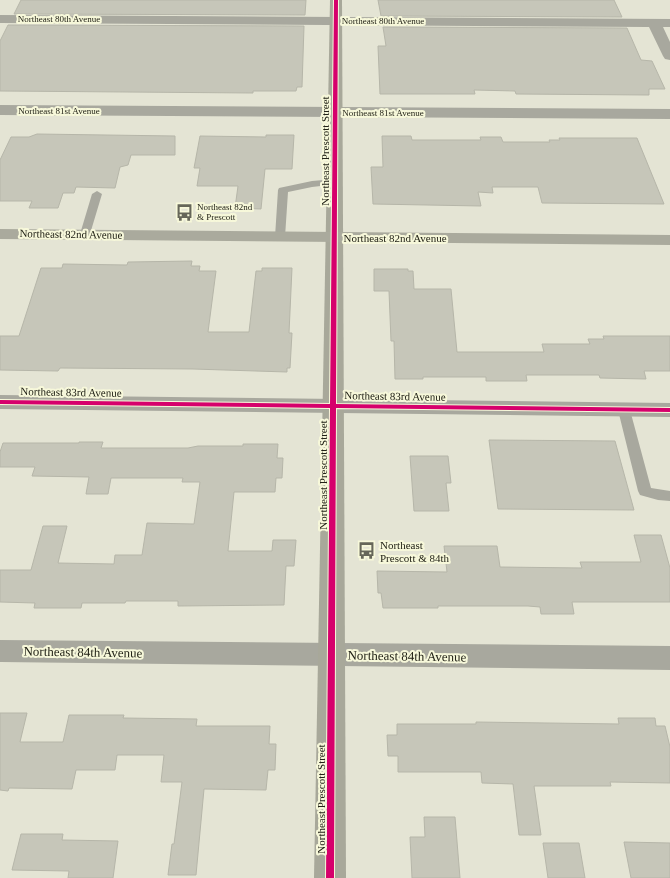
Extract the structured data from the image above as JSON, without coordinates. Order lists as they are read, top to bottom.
{
  "streets": {
    "main road": ["Northeast 82nd Avenue"],
    "street": [
      "Northeast 80th Avenue",
      "Northeast 81st Avenue",
      "Northeast Prescott Street",
      "Northeast 83rd Avenue",
      "Northeast 84th Avenue"
    ]
  },
  "crossings": [
    ["Northeast 80th Avenue", "Northeast Prescott Street"],
    ["Northeast 81st Avenue", "Northeast Prescott Street"],
    ["Northeast Prescott Street", "Northeast 82nd Avenue"],
    ["Northeast Prescott Street", "Northeast 83rd Avenue"],
    ["Northeast Prescott Street", "Northeast 84th Avenue"]
  ],
  "places": {
    "bus stop": ["Northeast 82nd & Prescott", "Northeast Prescott & 84th"]
  }
}
